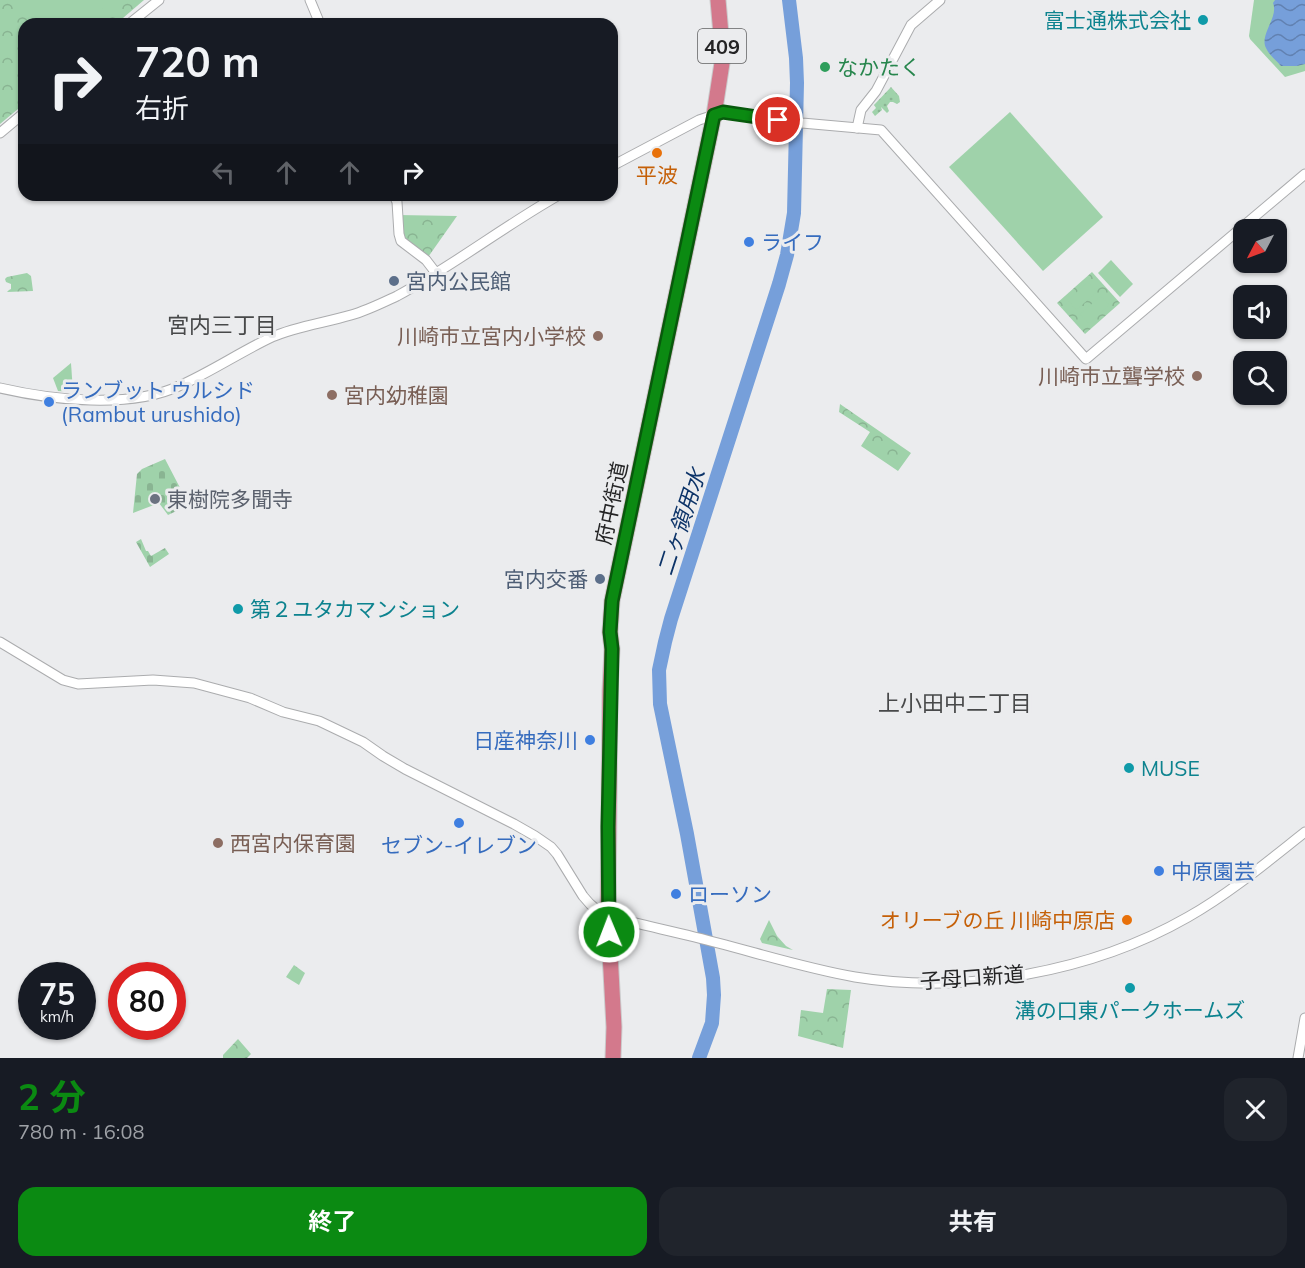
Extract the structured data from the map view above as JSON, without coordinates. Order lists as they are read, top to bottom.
{
  "streets": {
    "highway": ["409", "府中街道"],
    "street": ["子母口新道"]
  },
  "crossings": [
    ["府中街道", "子母口新道"]
  ],
  "districts": ["宮内三丁目", "上小田中二丁目"],
  "water": ["二ヶ領用水"],
  "places": [
    "富士通株式会社",
    "なかたく",
    "平波",
    "ライフ",
    "宮内公民館",
    "川崎市立宮内小学校",
    "川崎市立聾学校",
    "宮内幼稚園",
    "ランブット ウルシド (Rambut urushido)",
    "東樹院多聞寺",
    "宮内交番",
    "第２ユタカマンション",
    "日産神奈川",
    "MUSE",
    "セブン-イレブン",
    "西宮内保育園",
    "中原園芸",
    "ローソン",
    "オリーブの丘 川崎中原店",
    "溝の口東パークホームズ"
  ],
  "north": "bottom left",
  "page": {
    "turn": ["720 m", "右折"],
    "speed": "75 km/h",
    "limit": "80",
    "heading": ["2 分", "780 m · 16:08"],
    "buttons": ["終了", "共有"]
  }
}
